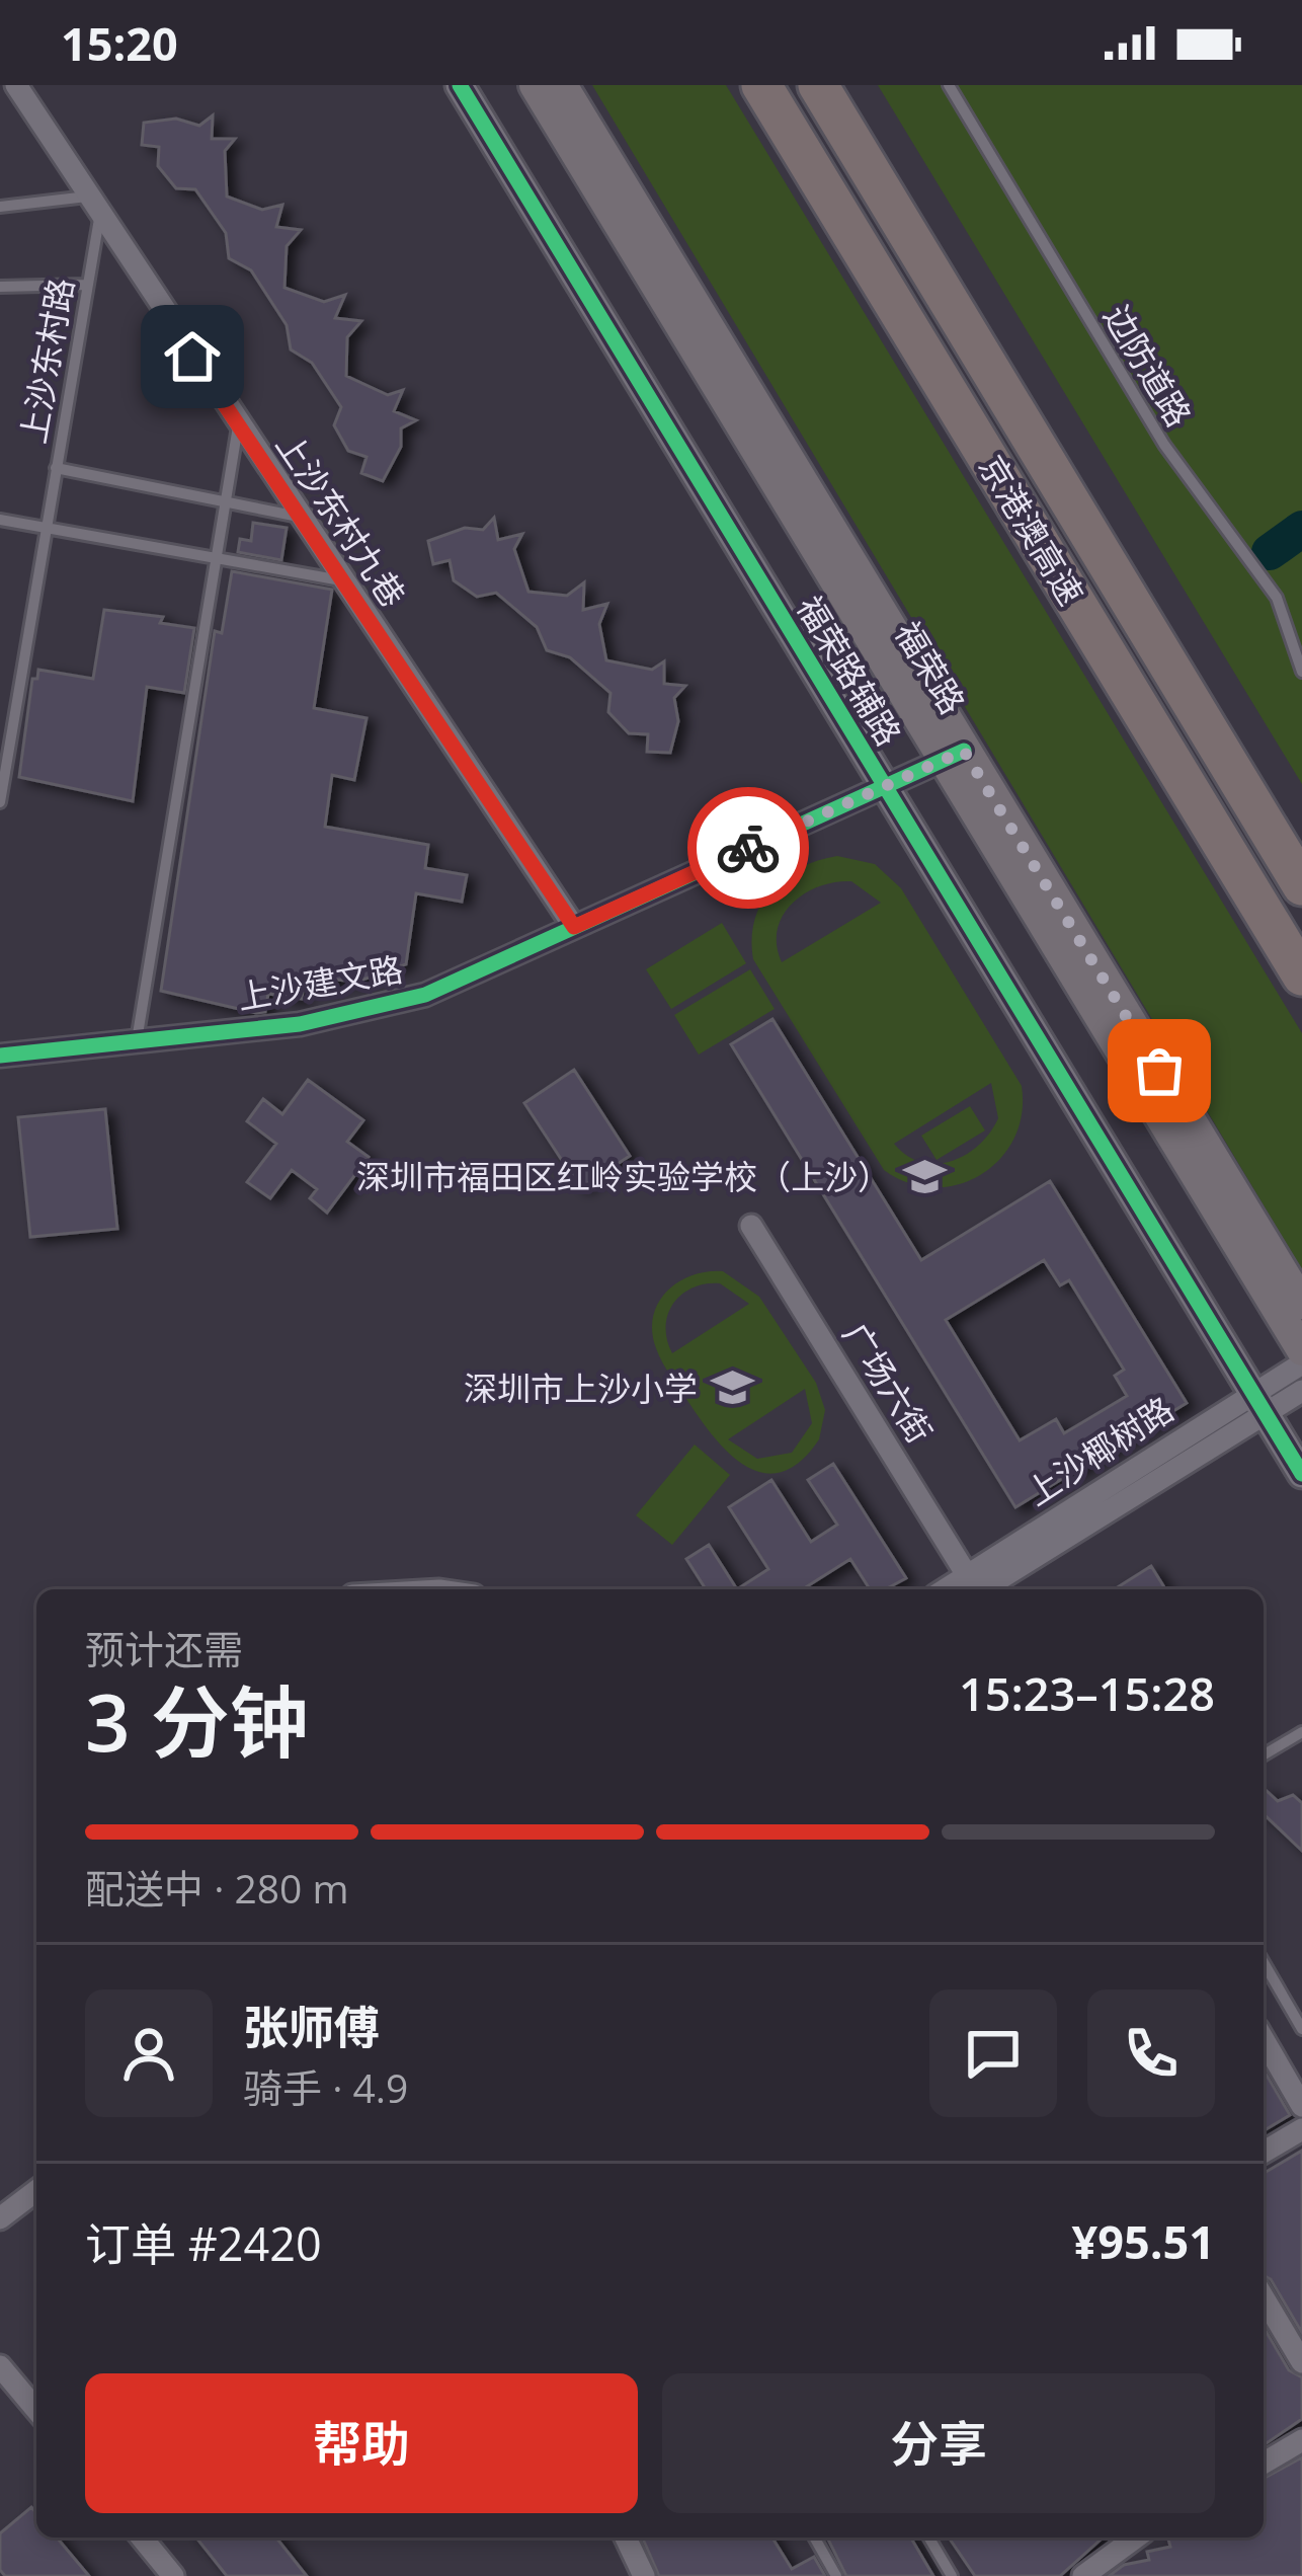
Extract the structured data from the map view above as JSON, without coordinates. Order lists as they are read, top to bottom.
{
  "streets": {
    "highway": ["京港澳高速"],
    "main road": ["福荣路"],
    "street": [
      "上沙东村九巷",
      "福荣路辅路",
      "上沙建文路",
      "广场六街",
      "上沙椰树路"
    ],
    "lane": ["上沙东村路", "边防道路"]
  },
  "crossings": [
    ["上沙东村路", "上沙东村九巷"],
    ["上沙东村九巷", "上沙建文路"],
    ["福荣路", "上沙建文路"],
    ["福荣路辅路", "上沙建文路"],
    ["福荣路辅路", "上沙椰树路"],
    ["广场六街", "上沙椰树路"]
  ],
  "places": {
    "school or university": ["深圳市福田区红岭实验学校（上沙）", "深圳市上沙小学"]
  },
  "page": {
    "status": "15:20",
    "heading": ["3 分钟", "预计还需", "15:23–15:28"],
    "panel": [
      "张师傅",
      "骑手 · 4.9",
      "订单 #2420",
      "¥95.51"
    ],
    "bar": "配送中 · 280 m",
    "buttons": ["帮助", "分享"]
  }
}
